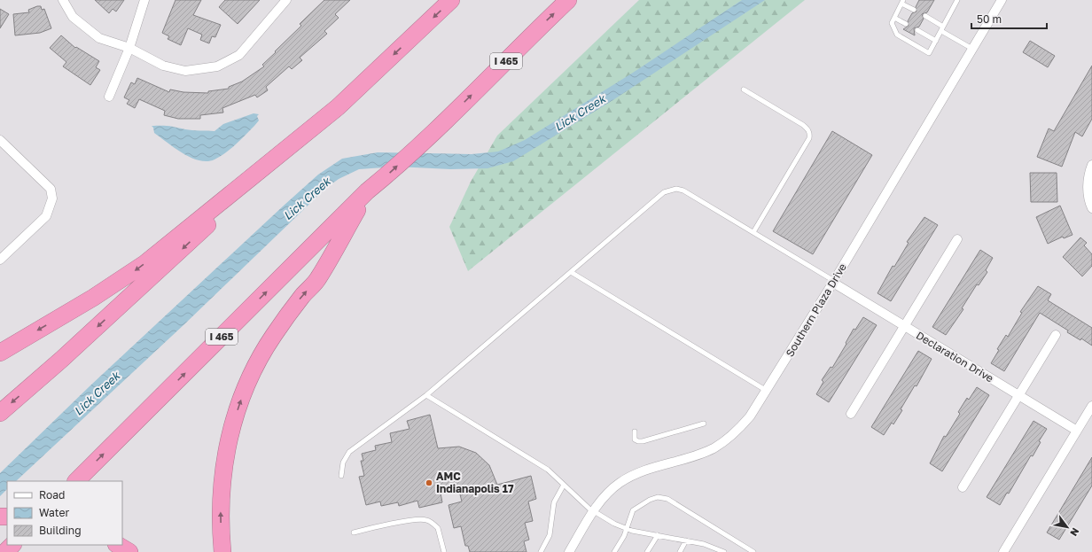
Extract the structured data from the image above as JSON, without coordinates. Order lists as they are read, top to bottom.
{
  "streets": {
    "highway": ["I 465"],
    "street": ["Southern Plaza Drive", "Declaration Drive"]
  },
  "crossings": [
    ["Southern Plaza Drive", "Declaration Drive"]
  ],
  "water": ["Lick Creek"],
  "places": ["AMC Indianapolis 17"],
  "legend": ["Road", "Water", "Building"],
  "scale_bar": "50 m",
  "north": "bottom right"
}
